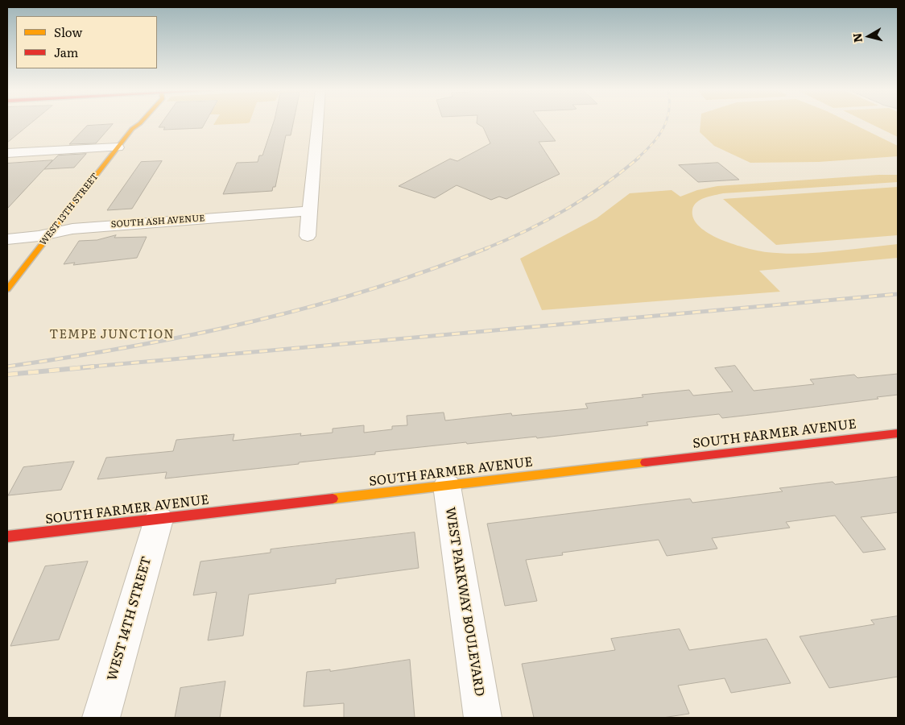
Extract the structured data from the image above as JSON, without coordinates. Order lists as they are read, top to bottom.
{
  "streets": {
    "street": [
      "WEST 13TH STREET",
      "SOUTH ASH AVENUE",
      "SOUTH FARMER AVENUE",
      "WEST PARKWAY BOULEVARD",
      "WEST 14TH STREET"
    ]
  },
  "crossings": [
    ["WEST 13TH STREET", "SOUTH ASH AVENUE"],
    ["SOUTH FARMER AVENUE", "WEST PARKWAY BOULEVARD"],
    ["SOUTH FARMER AVENUE", "WEST 14TH STREET"]
  ],
  "districts": ["TEMPE JUNCTION"],
  "legend": ["Slow", "Jam"],
  "north": "left"
}
